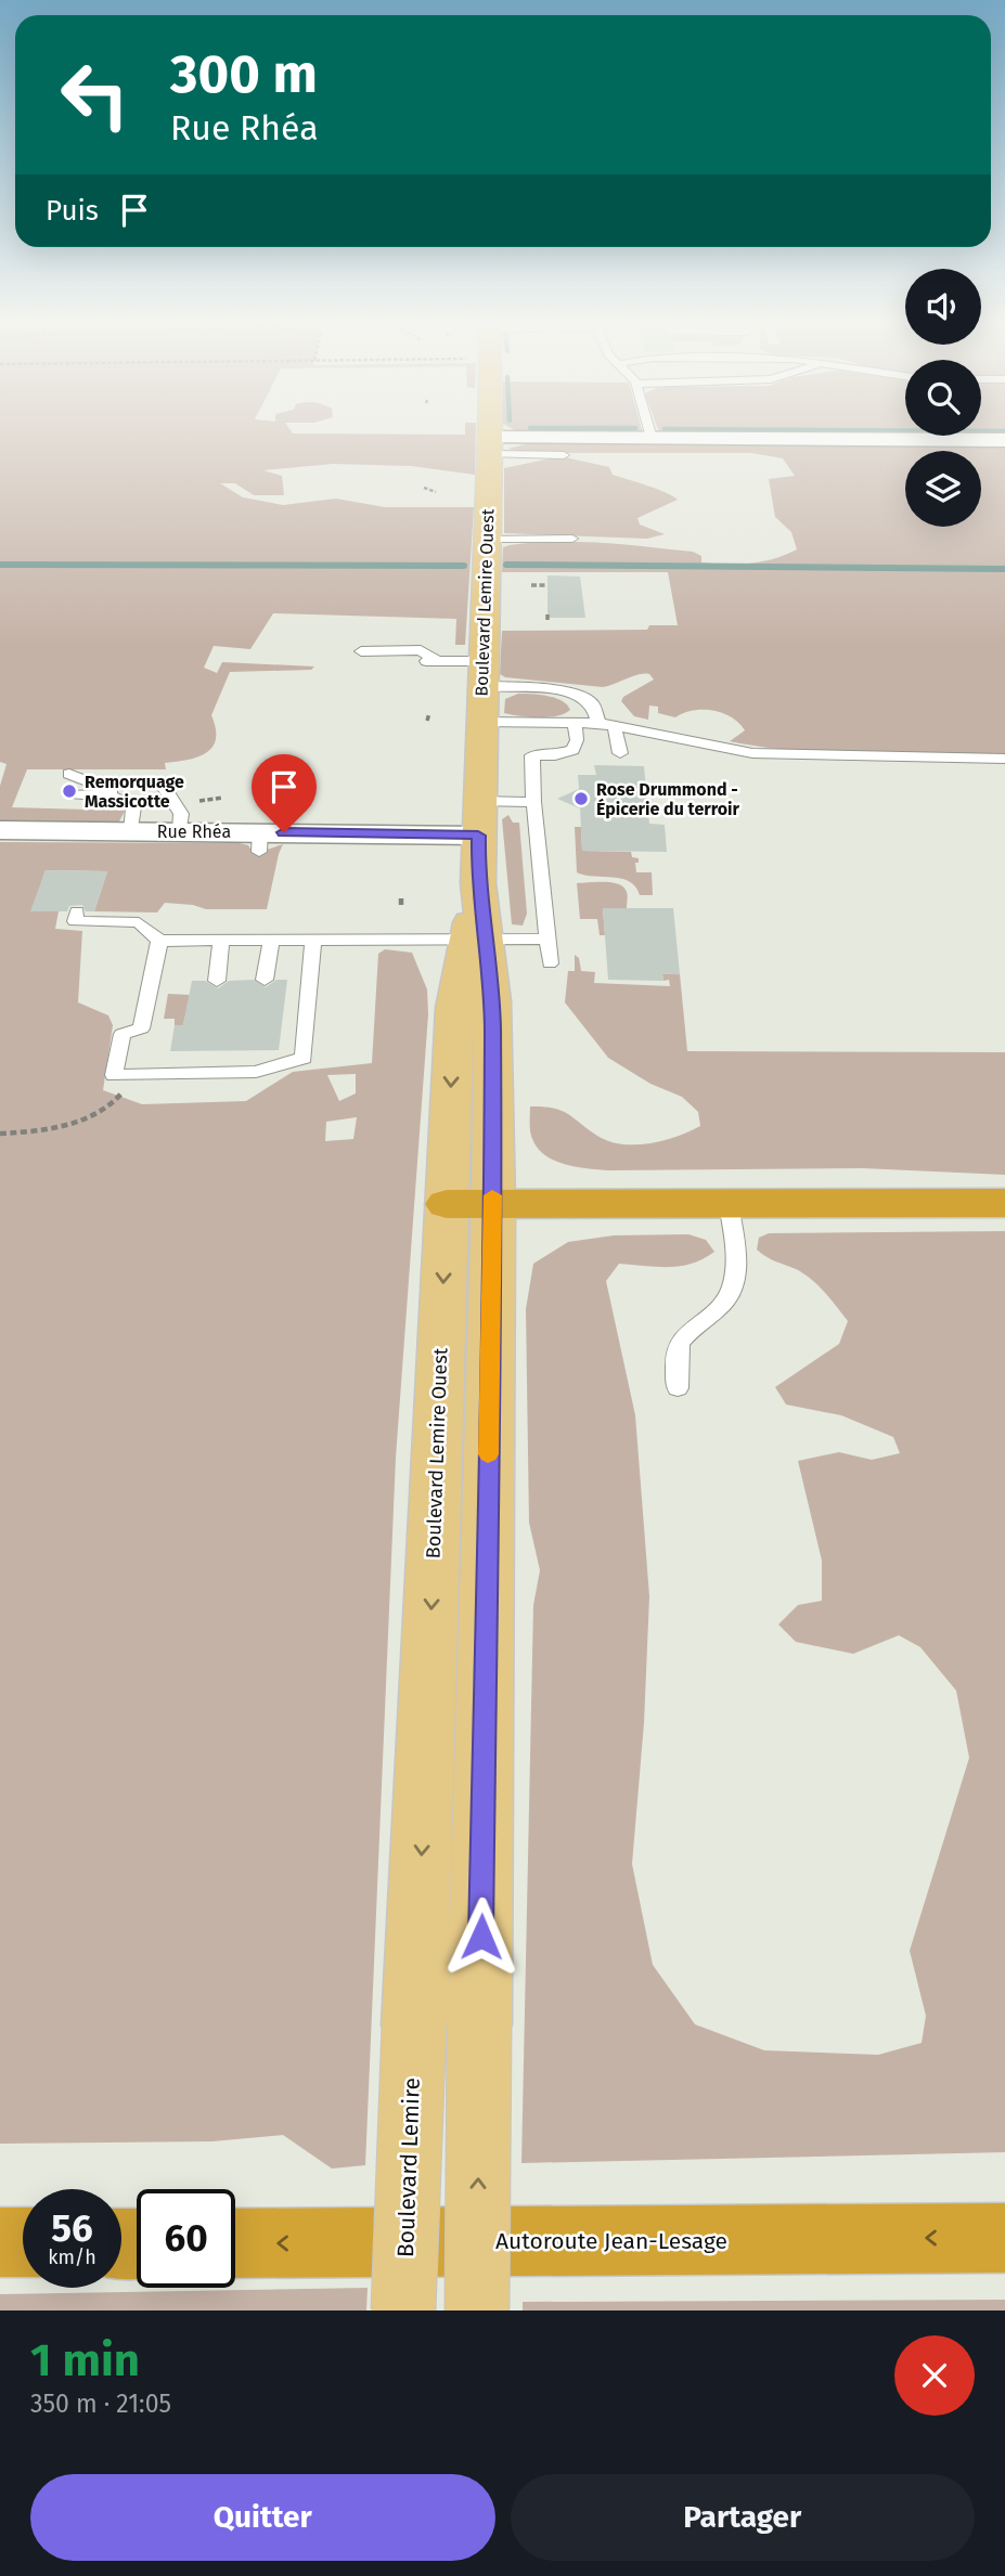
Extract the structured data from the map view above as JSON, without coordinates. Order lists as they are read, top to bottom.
{
  "streets": {
    "highway": ["Autoroute Jean-Lesage"],
    "main road": ["Boulevard Lemire Ouest", "Boulevard Lemire"],
    "street": ["Rue Rhéa"]
  },
  "crossings": [
    ["Boulevard Lemire Ouest", "Rue Rhéa"],
    ["Boulevard Lemire Ouest", "Boulevard Lemire"]
  ],
  "one_way": ["Autoroute Jean-Lesage"],
  "places": ["Remorquage Massicotte", "Rose Drummond - Épicerie du terroir"],
  "page": {
    "turn": ["300 m", "Rue Rhéa"],
    "then": "Puis",
    "speed": "56 km/h",
    "limit": "60",
    "heading": ["1 min", "350 m · 21:05"],
    "buttons": ["Quitter", "Partager"]
  }
}
